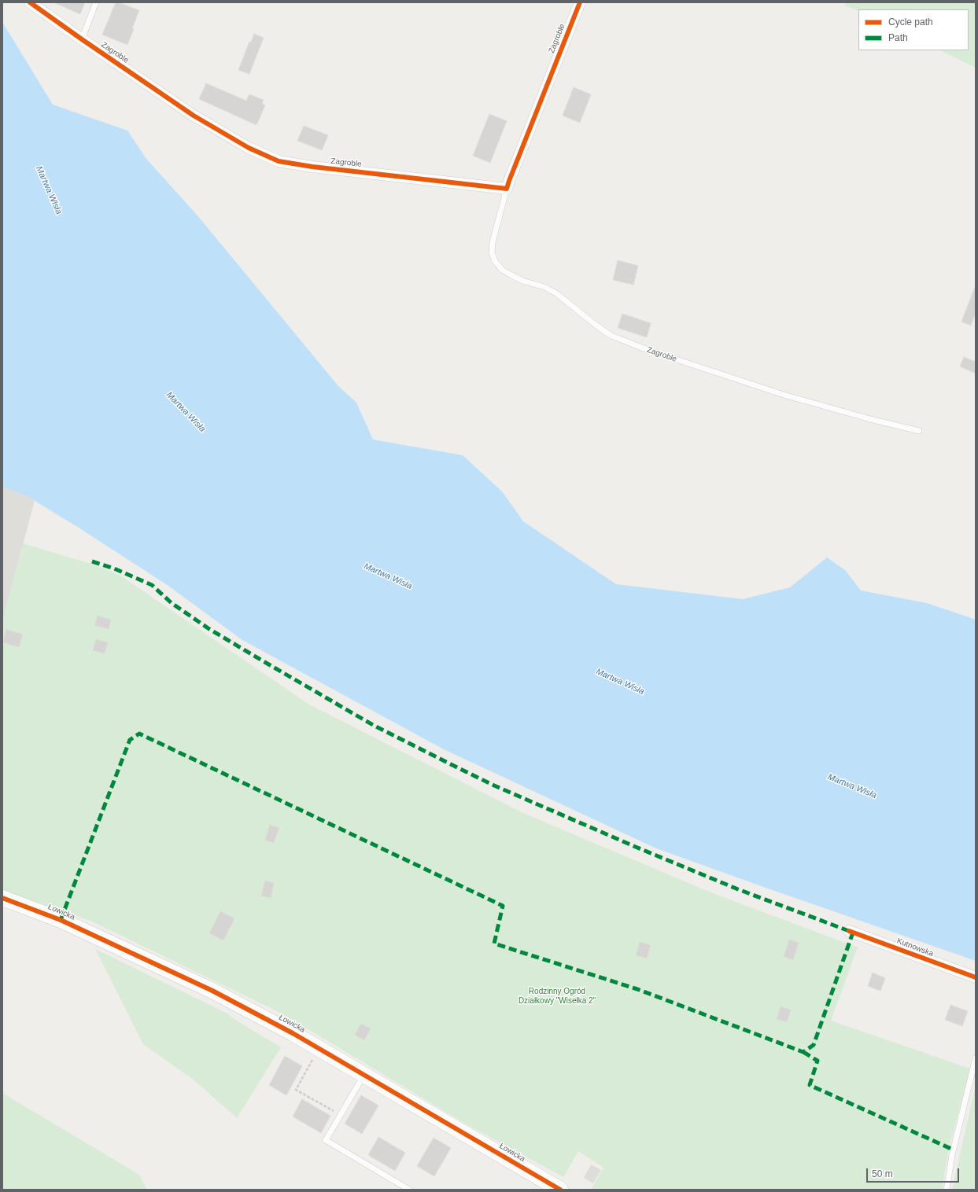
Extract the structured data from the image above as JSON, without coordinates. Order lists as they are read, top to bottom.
{
  "streets": {
    "street": ["Zagroble", "Łowicka", "Kutnowska"]
  },
  "water": ["Martwa Wisła"],
  "parks": ["Rodzinny Ogród Działkowy \"Wisełka 2\""],
  "legend": ["Cycle path", "Path"],
  "scale_bar": "50 m"
}
